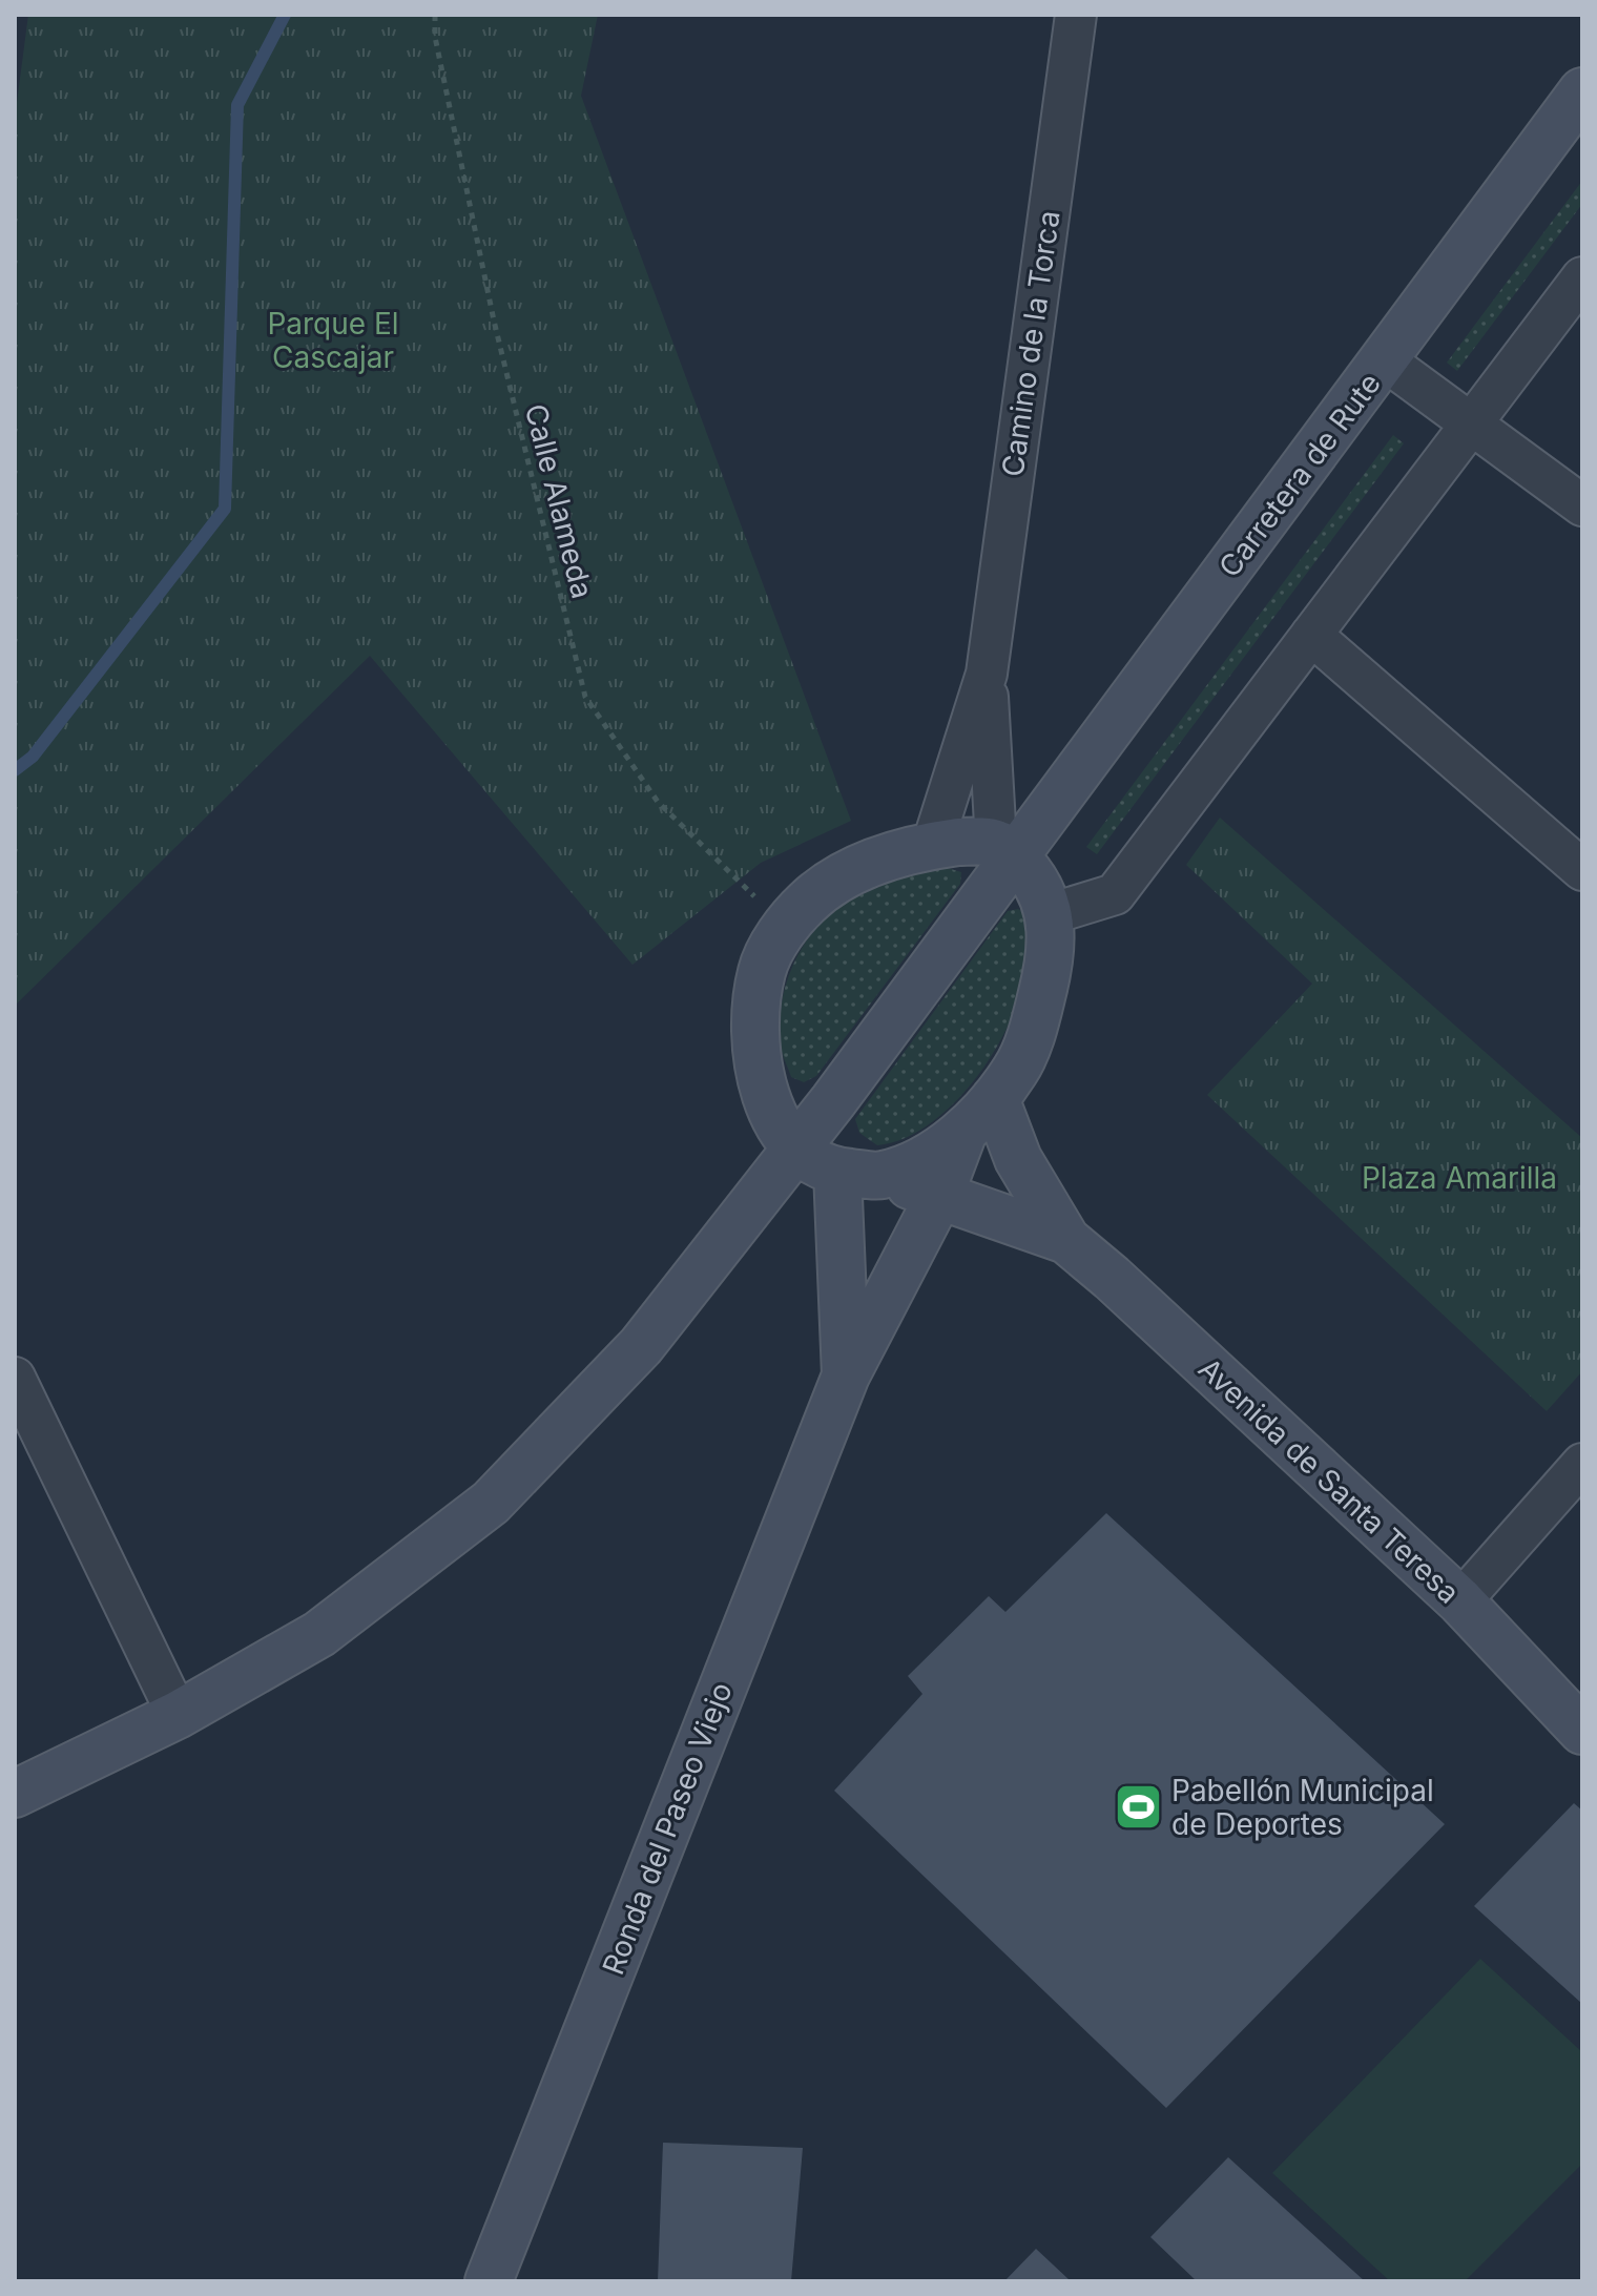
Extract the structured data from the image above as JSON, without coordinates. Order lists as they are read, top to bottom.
{
  "streets": {
    "street": [
      "Camino de la Torca",
      "Carretera de Rute",
      "Avenida de Santa Teresa",
      "Ronda del Paseo Viejo"
    ],
    "path": ["Calle Alameda"]
  },
  "crossings": [
    ["Camino de la Torca", "Carretera de Rute"],
    ["Camino de la Torca", "Avenida de Santa Teresa"],
    ["Carretera de Rute", "Avenida de Santa Teresa"],
    ["Calle Alameda", "Avenida de Santa Teresa"],
    ["Avenida de Santa Teresa", "Ronda del Paseo Viejo"]
  ],
  "parks": ["Parque El Cascajar", "Plaza Amarilla"],
  "places": {
    "sports": ["Pabellón Municipal de Deportes"]
  }
}
